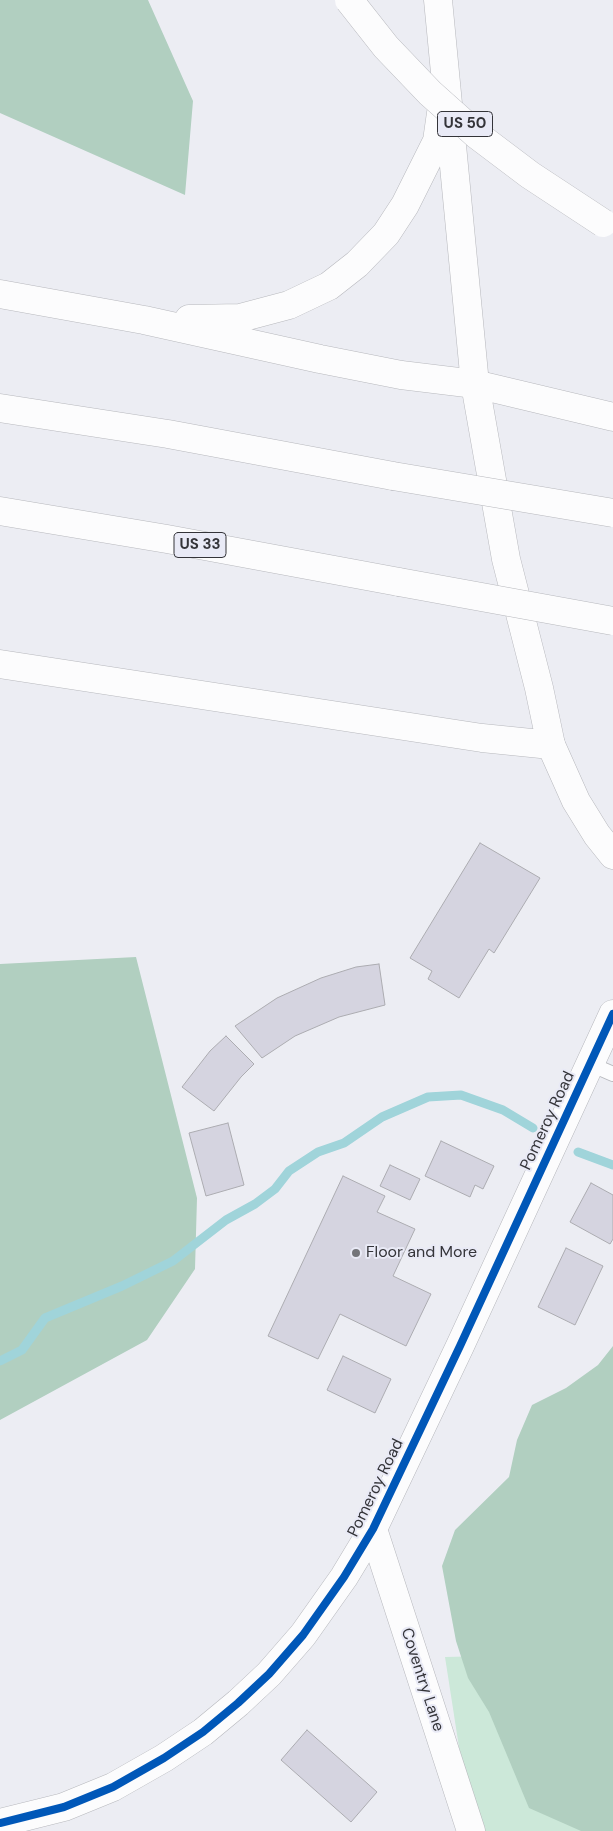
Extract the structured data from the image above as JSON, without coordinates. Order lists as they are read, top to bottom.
{
  "streets": {
    "main road": [
      "US 50",
      "US 33",
      "Pomeroy Road",
      "Coventry Lane"
    ]
  },
  "crossings": [
    ["Pomeroy Road", "Coventry Lane"]
  ],
  "places": ["Floor and More"]
}
